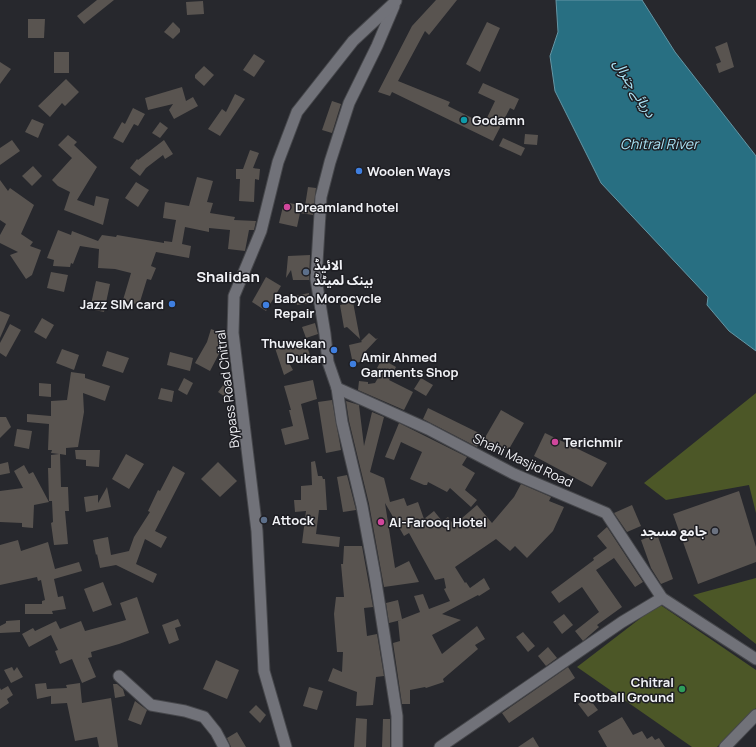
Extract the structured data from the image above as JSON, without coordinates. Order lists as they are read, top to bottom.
{
  "streets": {
    "street": ["Bypass Road Chitral", "Shahi Masjid Road"]
  },
  "districts": ["Shalidan"],
  "water": ["دریائے چترال", "Chitral River"],
  "places": [
    "Godamn",
    "Woolen Ways",
    "Dreamland hotel",
    "الائیڈ بینک لمیٹڈ",
    "Jazz SIM card",
    "Baboo Morocycle Repair",
    "Thuwekan Dukan",
    "Amir Ahmed Garments Shop",
    "Terichmir",
    "Attock",
    "Al-Farooq Hotel",
    "جامع مسجد",
    "Chitral Football Ground"
  ]
}
